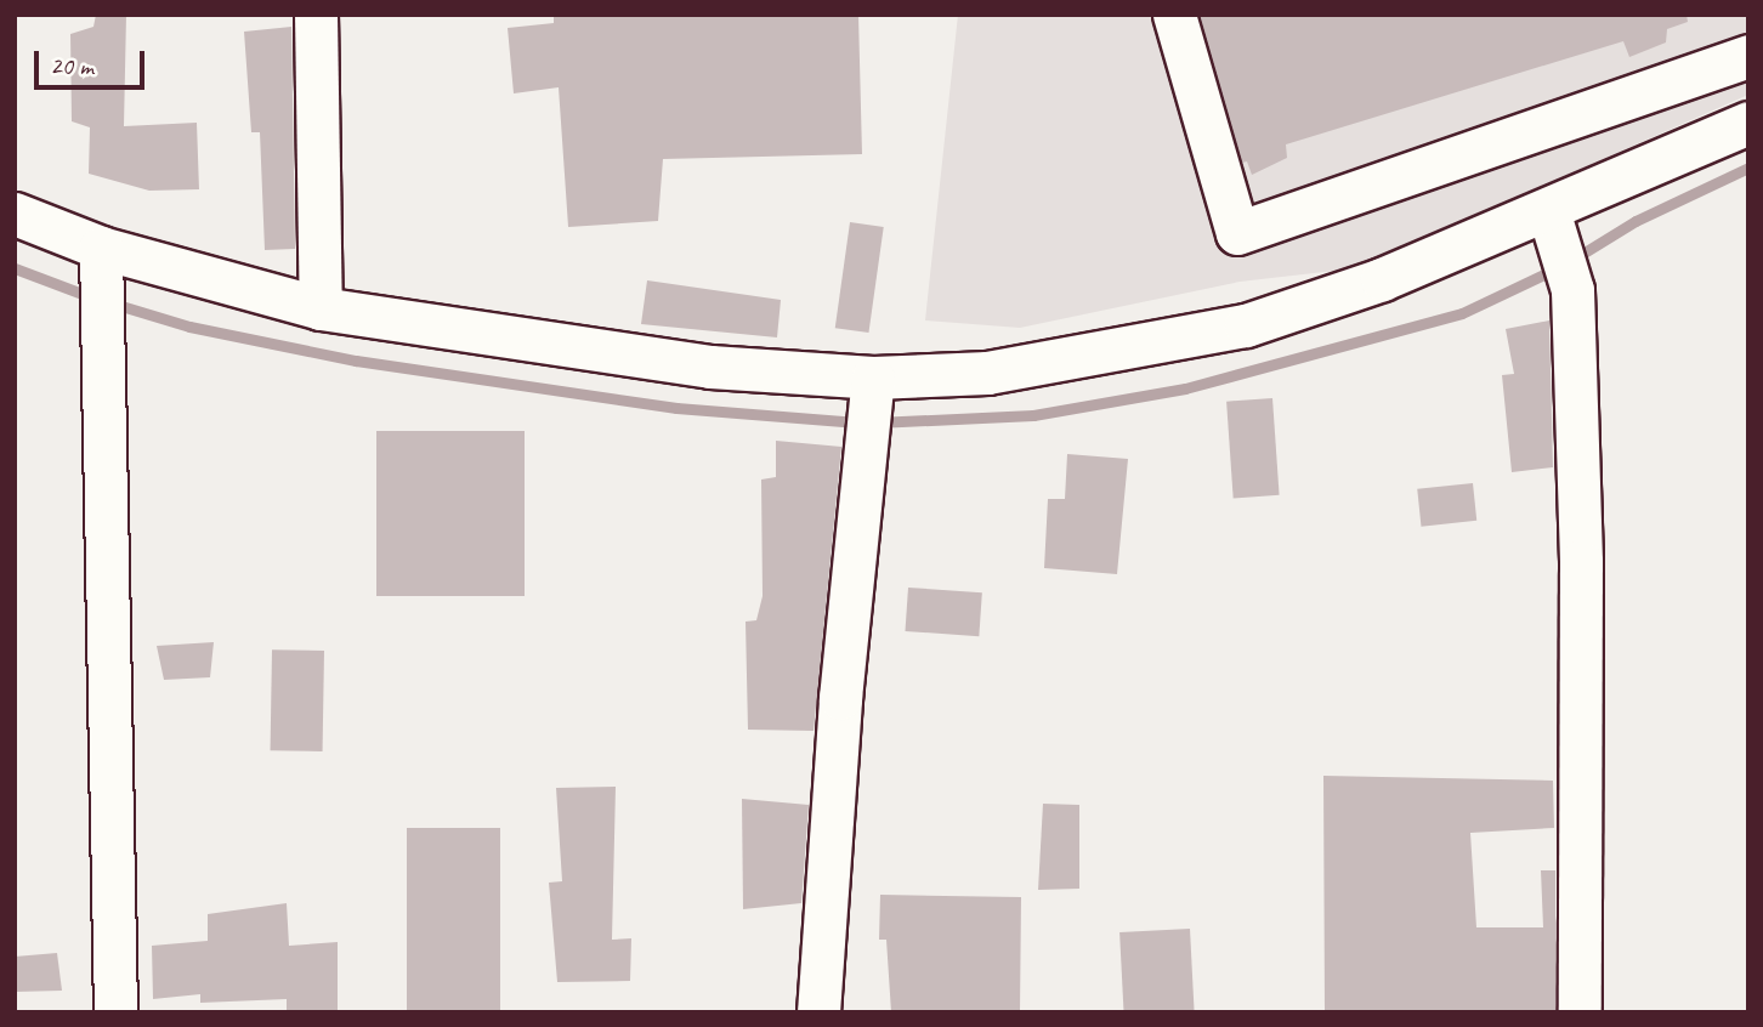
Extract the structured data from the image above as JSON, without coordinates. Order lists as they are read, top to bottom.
{
  "scale_bar": "20 m"
}
